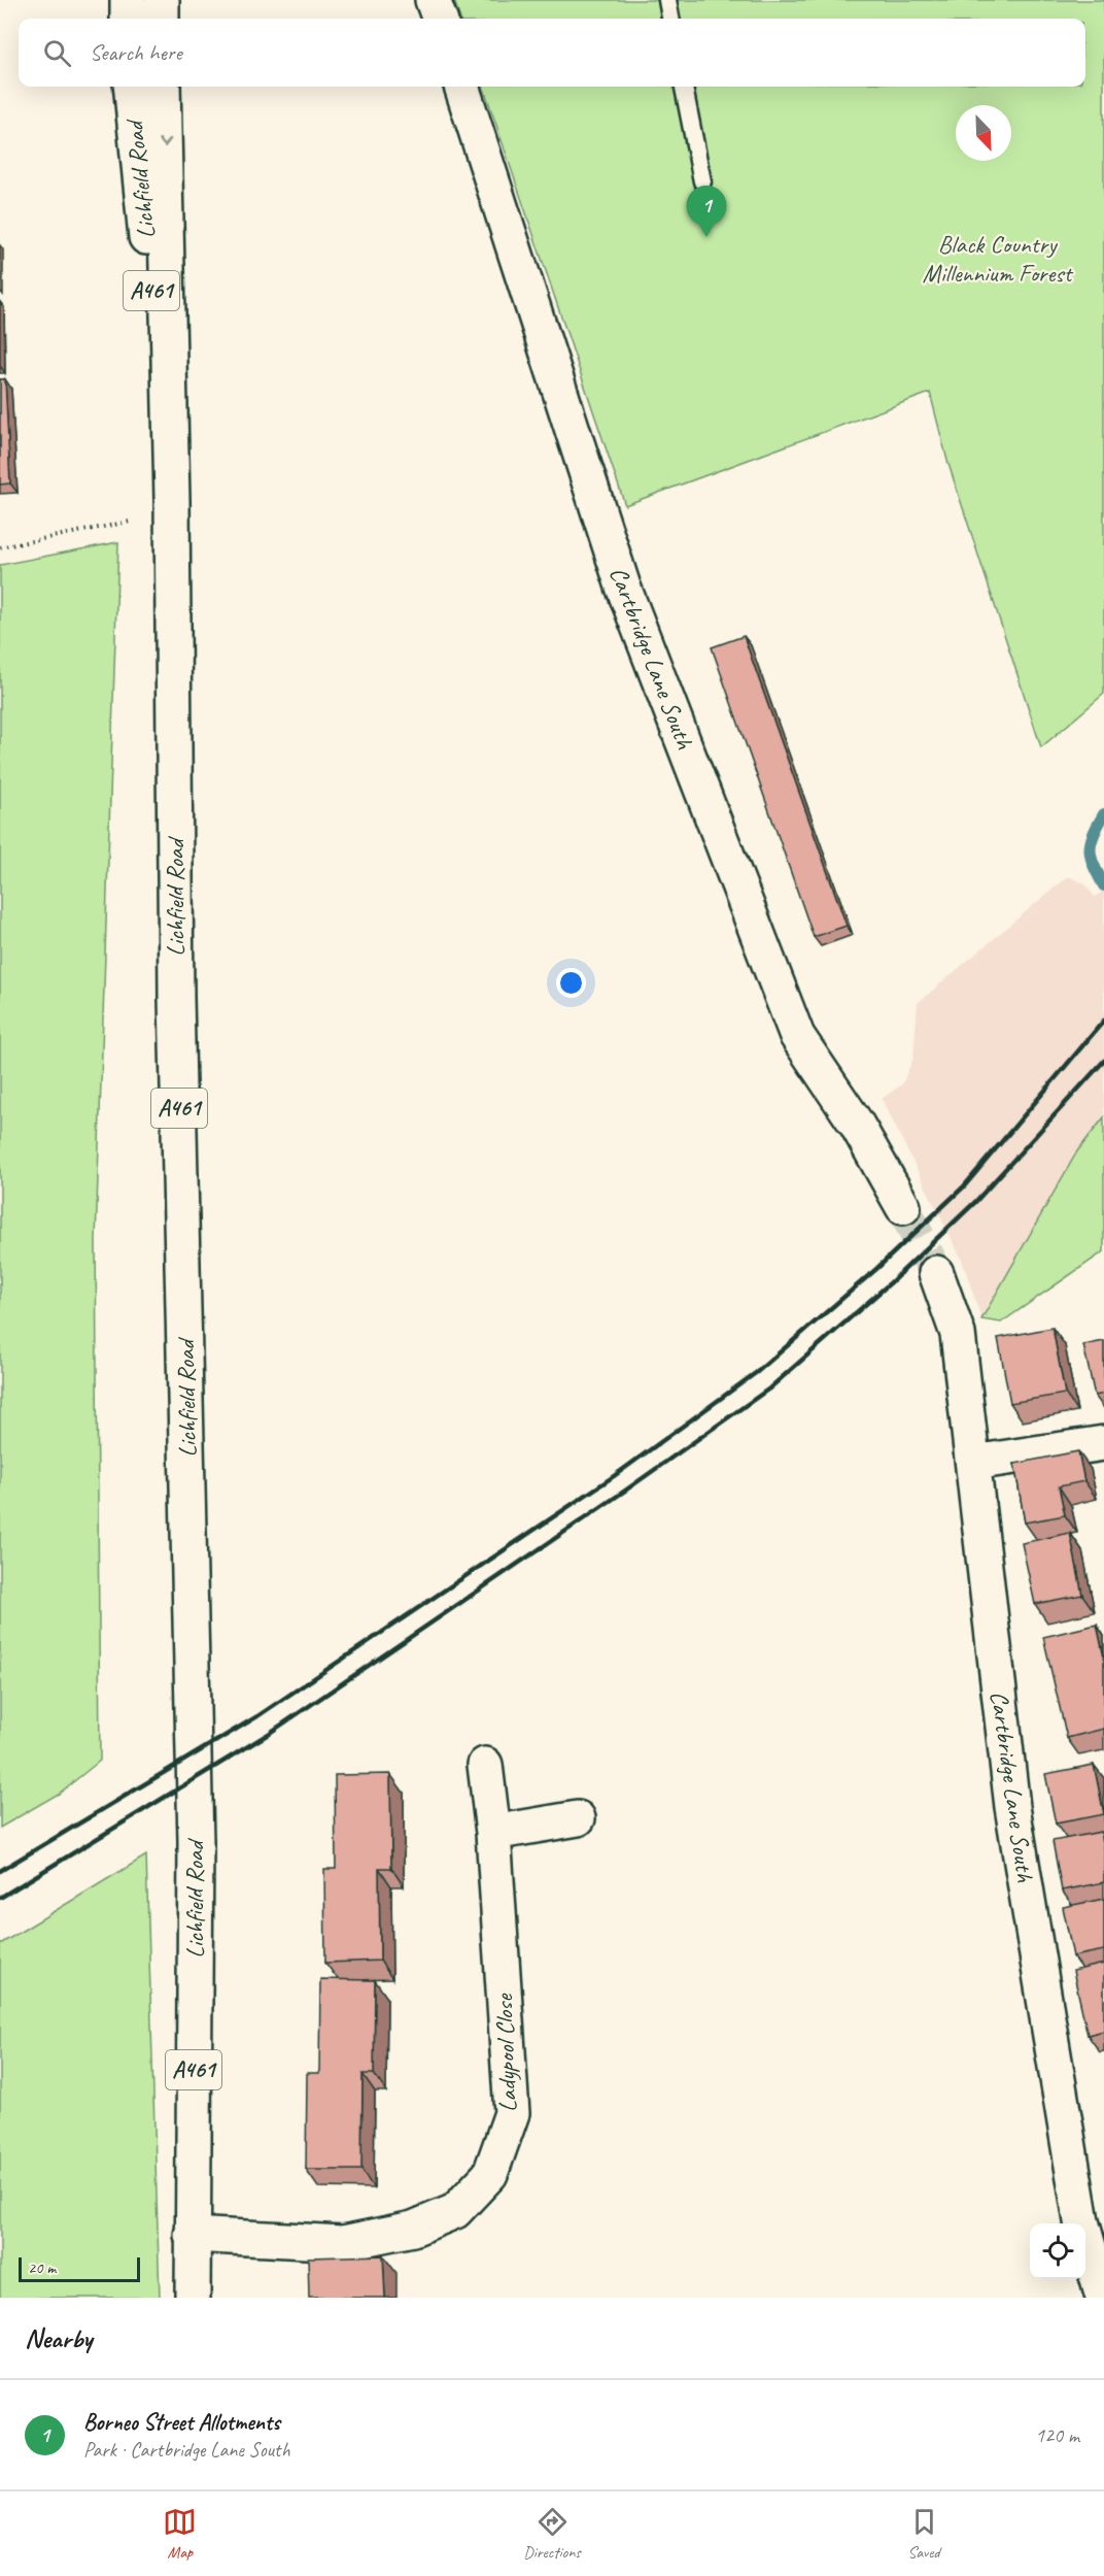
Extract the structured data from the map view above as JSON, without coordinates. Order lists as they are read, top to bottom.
{
  "streets": {
    "main road": [
      "Lichfield Road",
      "A461",
      "Cartbridge Lane South",
      "Ladypool Close"
    ]
  },
  "crossings": [
    ["Lichfield Road", "Ladypool Close"]
  ],
  "parks": ["Black Country Millennium Forest"],
  "scale_bar": "20 m",
  "north": "bottom right",
  "page": {
    "search": "Search here",
    "pins": "1",
    "scale": "20 m",
    "heading": "Nearby",
    "list": [
      {
        "mark": "1",
        "name": "Borneo Street Allotments",
        "note": "Park · Cartbridge Lane South",
        "value": "120 m"
      }
    ],
    "nav": ["Map", "Directions", "Saved"]
  }
}
